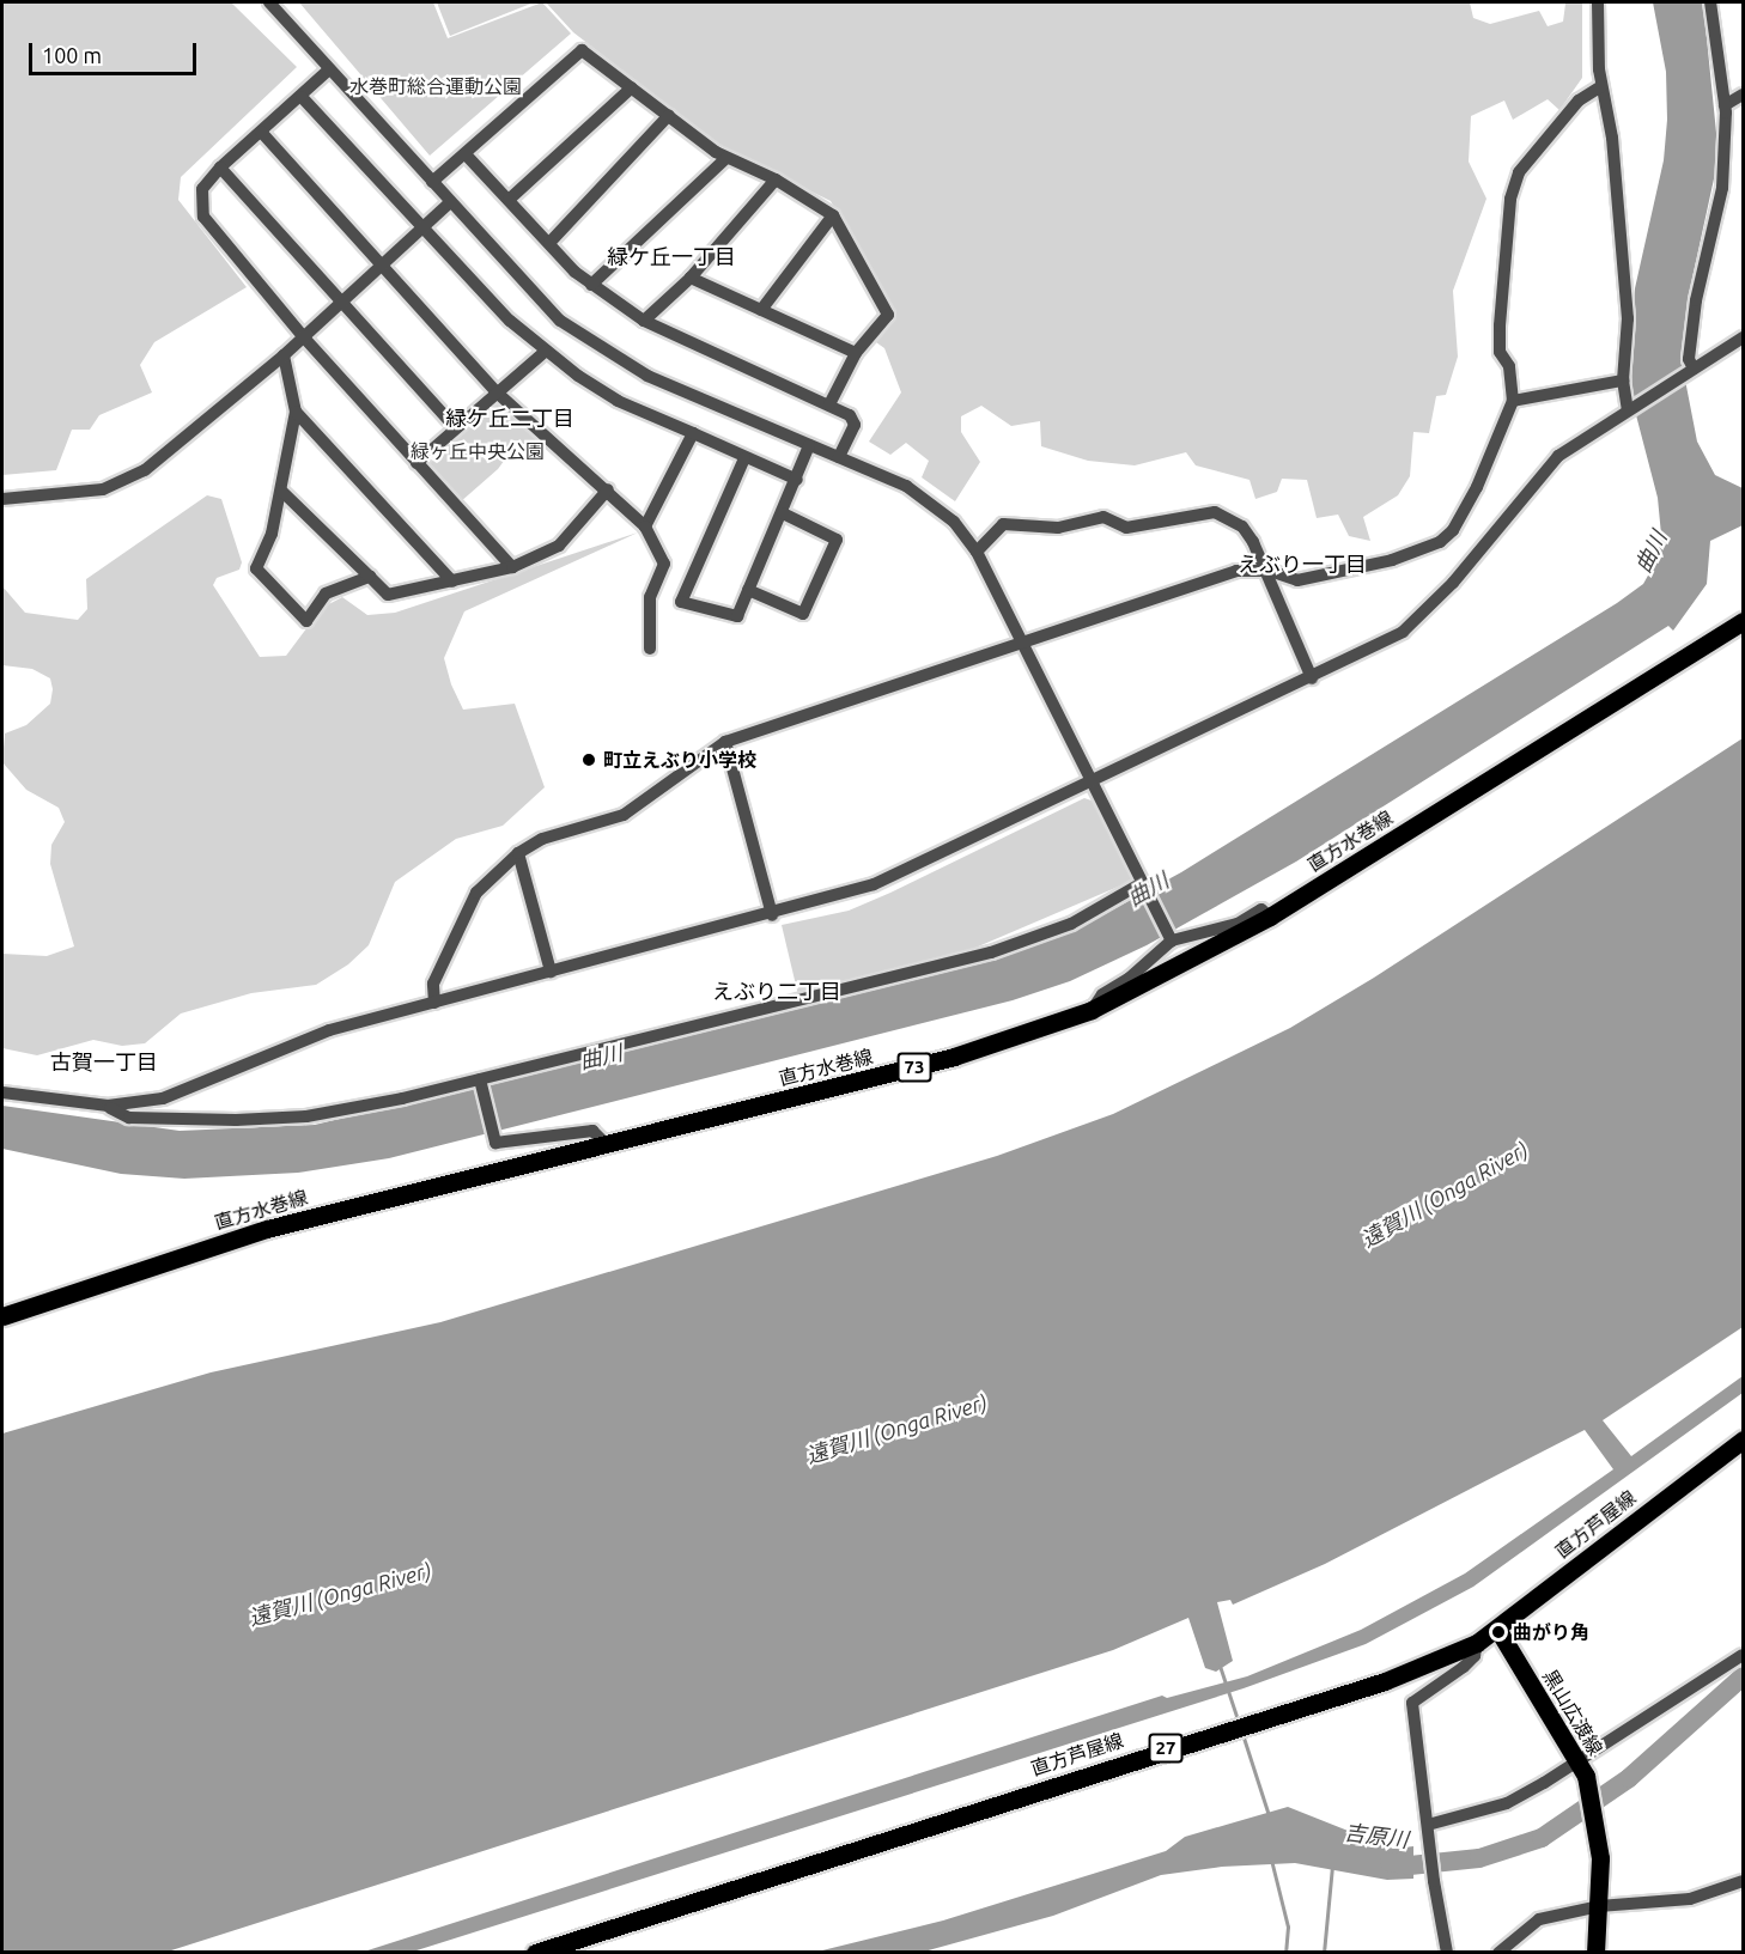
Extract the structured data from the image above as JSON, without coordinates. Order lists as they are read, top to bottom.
{
  "streets": {
    "main road": [
      "直方水巻線",
      "73",
      "直方芦屋線",
      "黒山広渡線",
      "27"
    ]
  },
  "crossings": [
    ["直方芦屋線", "黒山広渡線"]
  ],
  "districts": [
    "緑ケ丘一丁目",
    "緑ケ丘二丁目",
    "えぶり一丁目",
    "えぶり二丁目",
    "古賀一丁目"
  ],
  "water": ["曲川", "遠賀川 (Onga River)", "吉原川"],
  "parks": ["水巻町総合運動公園", "緑ヶ丘中央公園"],
  "places": ["町立えぶり小学校", "曲がり角"],
  "scale_bar": "100 m"
}
